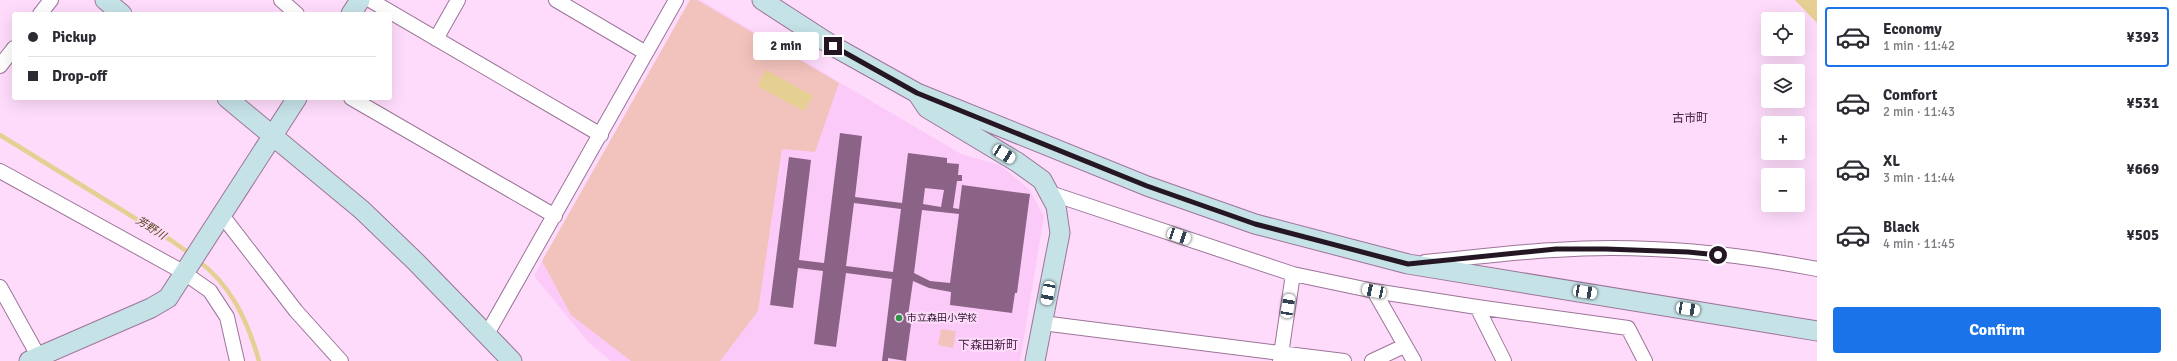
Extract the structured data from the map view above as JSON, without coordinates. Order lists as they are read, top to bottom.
{
  "districts": ["古市町", "下森田新町"],
  "water": ["芳野川"],
  "places": ["市立森田小学校"],
  "page": {
    "list": [
      {
        "name": "Economy",
        "note": "1 min · 11:42",
        "value": "¥393"
      },
      {
        "name": "Comfort",
        "note": "2 min · 11:43",
        "value": "¥531"
      },
      {
        "name": "XL",
        "note": "3 min · 11:44",
        "value": "¥669"
      },
      {
        "name": "Black",
        "note": "4 min · 11:45",
        "value": "¥505"
      }
    ],
    "map_buttons": ["+", "−"],
    "banner": ["Pickup", "Drop-off"],
    "bubble": "2 min",
    "buttons": "Confirm"
  }
}
